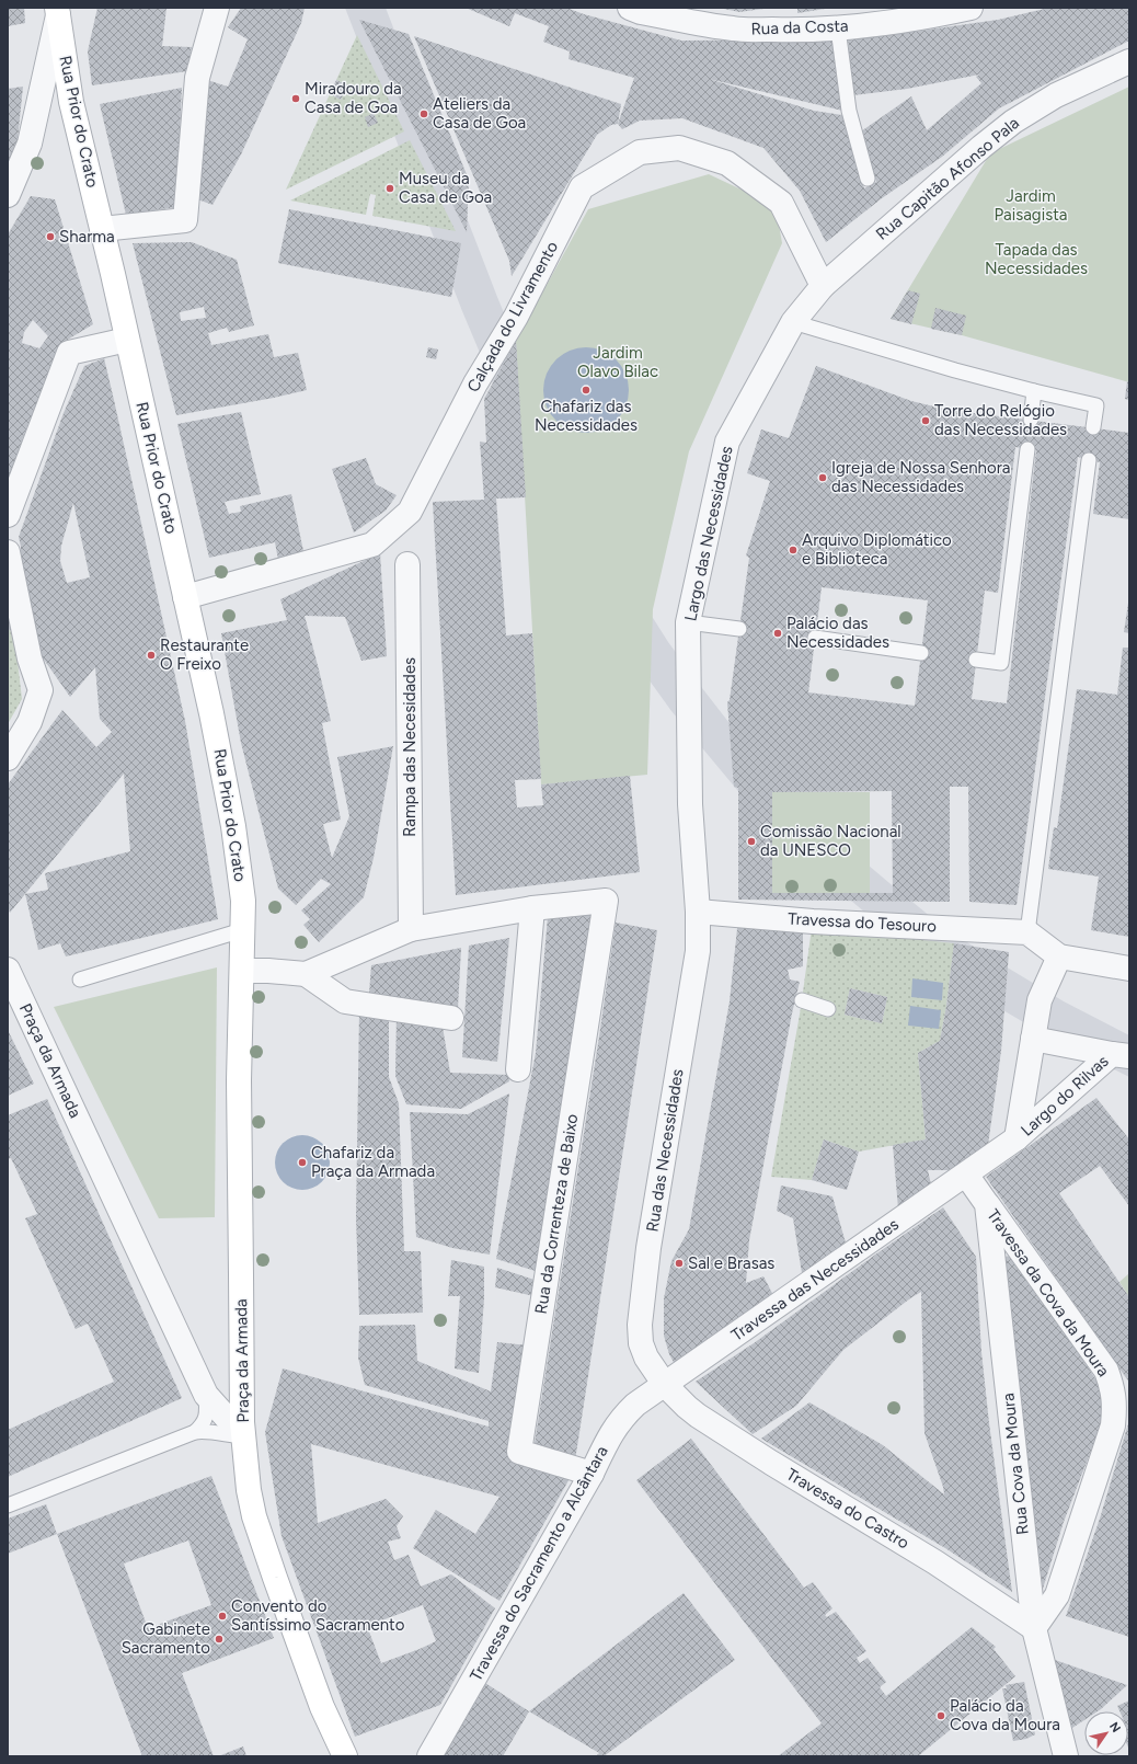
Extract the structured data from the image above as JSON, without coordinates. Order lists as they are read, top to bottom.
{
  "streets": {
    "street": [
      "Rua da Costa",
      "Rua Prior do Crato",
      "Rua Capitão Afonso Pala",
      "Calçada do Livramento",
      "Largo das Necessidades",
      "Rampa das Necesidades",
      "Travessa do Tesouro",
      "Praça da Armada",
      "Largo do Rilvas",
      "Rua das Necessidades",
      "Rua da Correnteza de Baixo",
      "Travessa das Necessidades",
      "Travessa da Cova da Moura",
      "Rua Cova da Moura",
      "Travessa do Castro",
      "Travessa do Sacramento a Alcântara"
    ]
  },
  "crossings": [
    ["Rua Prior do Crato", "Calçada do Livramento"],
    ["Rua Prior do Crato", "Praça da Armada"],
    ["Rua Capitão Afonso Pala", "Calçada do Livramento"],
    ["Rua Capitão Afonso Pala", "Largo das Necessidades"],
    ["Calçada do Livramento", "Largo das Necessidades"],
    ["Largo das Necessidades", "Travessa do Tesouro"],
    ["Largo das Necessidades", "Rua das Necessidades"],
    ["Travessa do Tesouro", "Rua das Necessidades"],
    ["Largo do Rilvas", "Travessa das Necessidades"],
    ["Largo do Rilvas", "Rua Cova da Moura"],
    ["Rua das Necessidades", "Travessa das Necessidades"],
    ["Rua das Necessidades", "Travessa do Castro"],
    ["Rua das Necessidades", "Travessa do Sacramento a Alcântara"],
    ["Rua da Correnteza de Baixo", "Travessa do Sacramento a Alcântara"],
    ["Travessa das Necessidades", "Rua Cova da Moura"],
    ["Travessa das Necessidades", "Travessa do Castro"],
    ["Travessa das Necessidades", "Travessa do Sacramento a Alcântara"],
    ["Travessa da Cova da Moura", "Rua Cova da Moura"],
    ["Travessa da Cova da Moura", "Travessa do Castro"],
    ["Rua Cova da Moura", "Travessa do Castro"],
    ["Travessa do Castro", "Travessa do Sacramento a Alcântara"]
  ],
  "parks": ["Jardim Paisagista", "Tapada das Necessidades", "Jardim Olavo Bilac"],
  "places": [
    "Miradouro da Casa de Goa",
    "Ateliers da Casa de Goa",
    "Museu da Casa de Goa",
    "Sharma",
    "Chafariz das Necessidades",
    "Torre do Relógio das Necessidades",
    "Igreja de Nossa Senhora das Necessidades",
    "Arquivo Diplomático e Biblioteca",
    "Palácio das Necessidades",
    "Restaurante O Freixo",
    "Comissão Nacional da UNESCO",
    "Chafariz da Praça da Armada",
    "Sal e Brasas",
    "Convento do Santíssimo Sacramento",
    "Gabinete Sacramento",
    "Palácio da Cova da Moura"
  ],
  "north": "top right"
}
